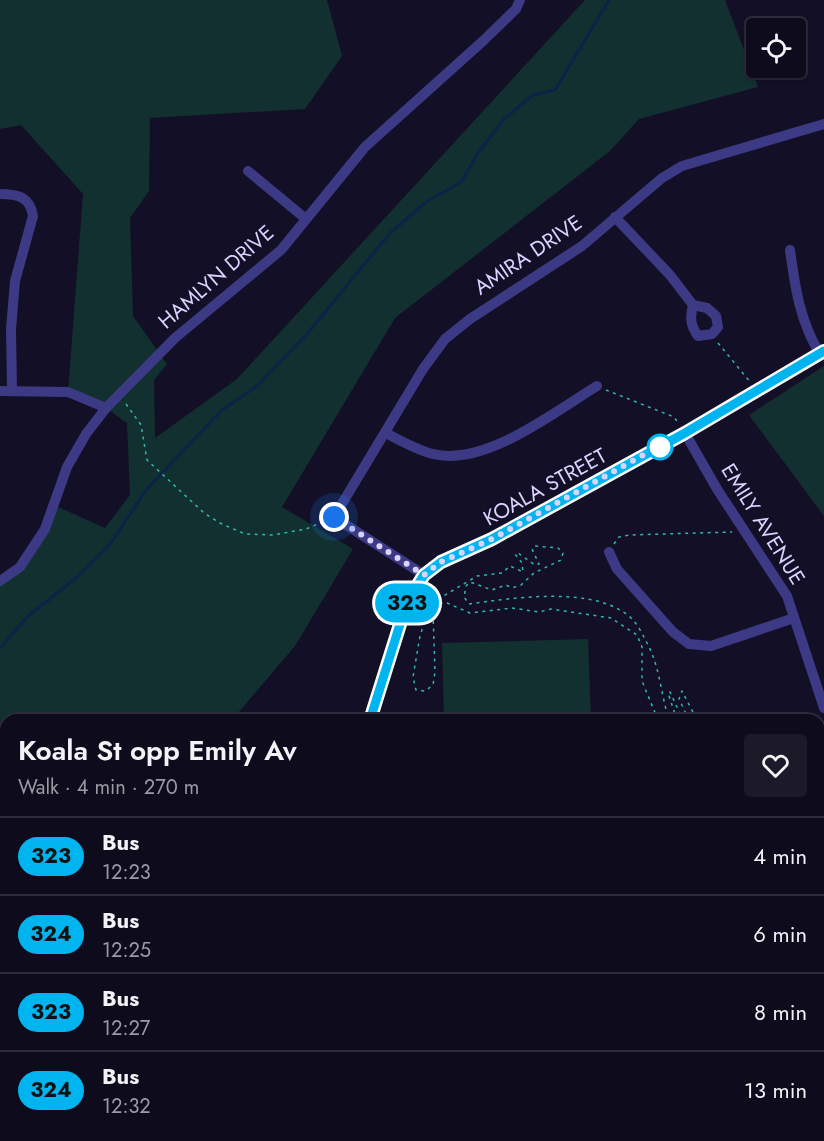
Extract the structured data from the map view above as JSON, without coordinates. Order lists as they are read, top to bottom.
{
  "streets": {
    "street": [
      "AMIRA DRIVE",
      "HAMLYN DRIVE",
      "KOALA STREET",
      "EMILY AVENUE"
    ]
  },
  "crossings": [
    ["KOALA STREET", "EMILY AVENUE"]
  ],
  "lines": ["bus line 323"],
  "page": {
    "on_map": "323",
    "heading": ["Koala St opp Emily Av", "Walk · 4 min · 270 m"],
    "list": [
      {
        "mark": "323",
        "name": "Bus",
        "note": "12:23",
        "value": "4 min"
      },
      {
        "mark": "324",
        "name": "Bus",
        "note": "12:25",
        "value": "6 min"
      },
      {
        "mark": "323",
        "name": "Bus",
        "note": "12:27",
        "value": "8 min"
      },
      {
        "mark": "324",
        "name": "Bus",
        "note": "12:32",
        "value": "13 min"
      }
    ]
  }
}
